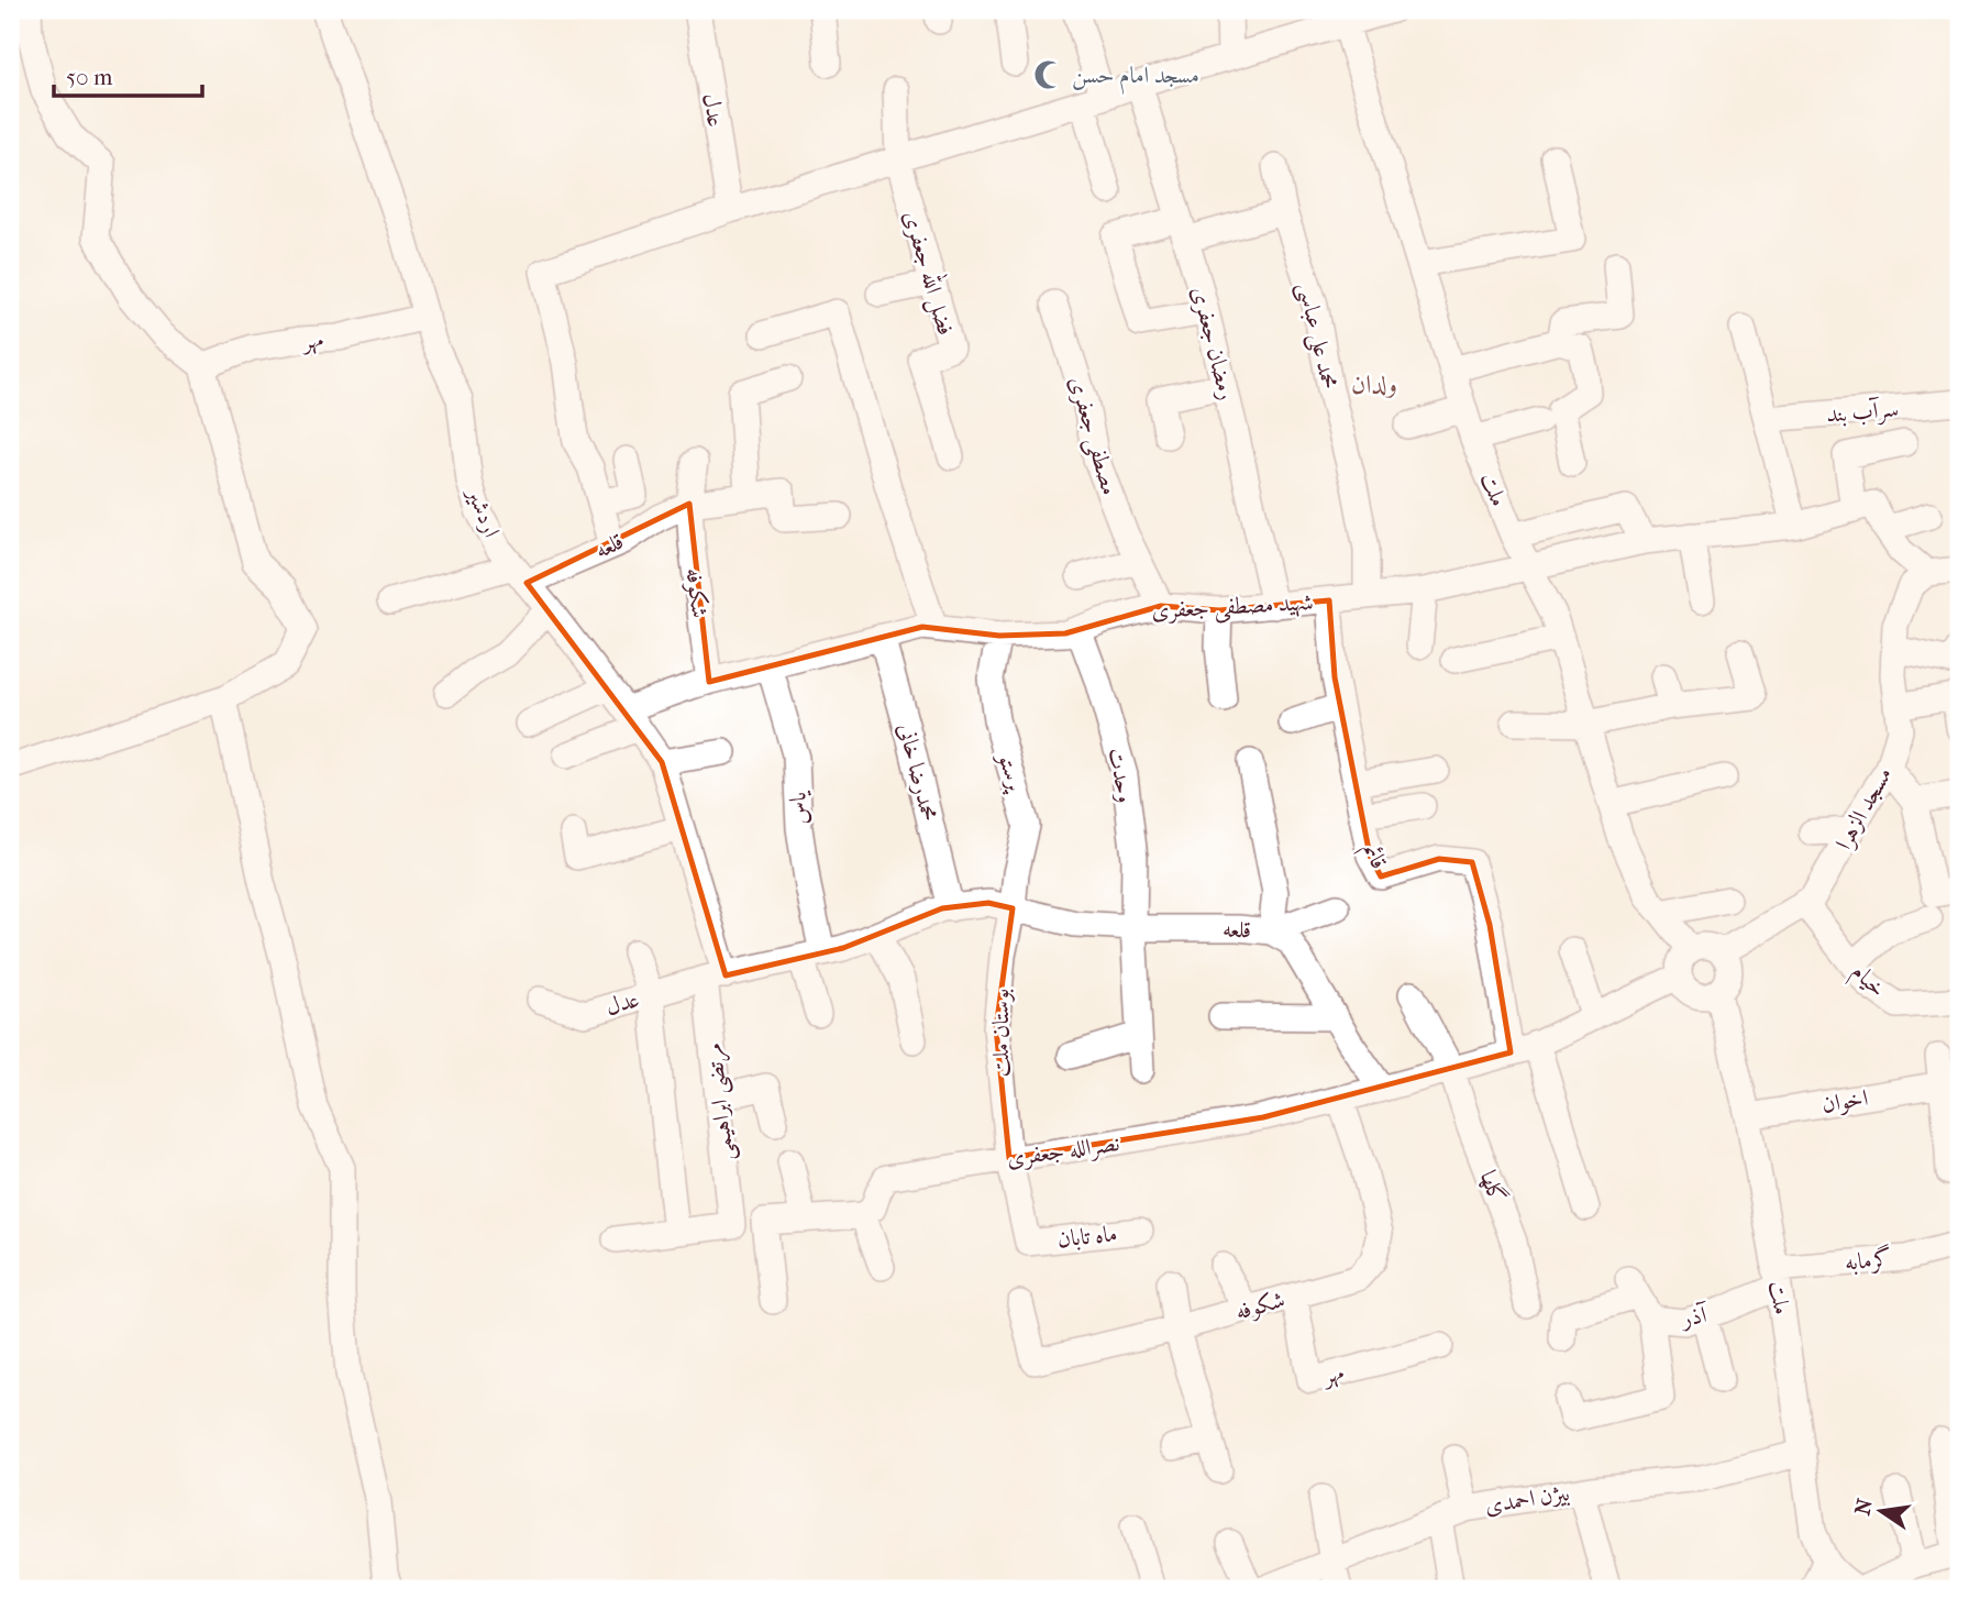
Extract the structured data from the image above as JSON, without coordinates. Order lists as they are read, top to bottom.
{
  "streets": {
    "street": [
      "عدل",
      "فضل الله جعفری",
      "محمد علی عباسی",
      "مهر",
      "رمضان جعفری",
      "سرآب بند",
      "مصطفی جعفری",
      "ملت",
      "اردشیر",
      "قلعه",
      "شکوفه",
      "شهید مصطفی جعفری",
      "محمدرضا خانی",
      "پرستو",
      "وحدت",
      "یاس",
      "مسجد الزهرا",
      "قائم",
      "خیام",
      "بوستان ملت",
      "اخوان",
      "مرتضی ابراهیمی",
      "نصرالله جعفری",
      "گلها",
      "ماه تابان",
      "گرمابه",
      "آذر",
      "بیژن احمدی"
    ]
  },
  "crossings": [
    ["عدل", "اردشیر"],
    ["عدل", "قلعه"],
    ["عدل", "مرتضی ابراهیمی"],
    ["محمد علی عباسی", "شهید مصطفی جعفری"],
    ["مهر", "اردشیر"],
    ["مهر", "شکوفه"],
    ["رمضان جعفری", "شهید مصطفی جعفری"],
    ["مصطفی جعفری", "شهید مصطفی جعفری"],
    ["ملت", "شهید مصطفی جعفری"],
    ["ملت", "مسجد الزهرا"],
    ["ملت", "اخوان"],
    ["ملت", "گرمابه"],
    ["ملت", "آذر"],
    ["ملت", "بیژن احمدی"],
    ["اردشیر", "قلعه"],
    ["اردشیر", "شهید مصطفی جعفری"],
    ["اردشیر", "مرتضی ابراهیمی"],
    ["قلعه", "شکوفه"],
    ["قلعه", "محمدرضا خانی"],
    ["قلعه", "پرستو"],
    ["قلعه", "وحدت"],
    ["قلعه", "یاس"],
    ["قلعه", "بوستان ملت"],
    ["قلعه", "مرتضی ابراهیمی"],
    ["قلعه", "نصرالله جعفری"],
    ["شکوفه", "شهید مصطفی جعفری"],
    ["شکوفه", "نصرالله جعفری"],
    ["شهید مصطفی جعفری", "محمدرضا خانی"],
    ["شهید مصطفی جعفری", "پرستو"],
    ["شهید مصطفی جعفری", "وحدت"],
    ["شهید مصطفی جعفری", "یاس"],
    ["شهید مصطفی جعفری", "قائم"],
    ["پرستو", "بوستان ملت"],
    ["مسجد الزهرا", "خیام"],
    ["بوستان ملت", "نصرالله جعفری"],
    ["بوستان ملت", "ماه تابان"],
    ["نصرالله جعفری", "ماه تابان"],
    ["گرمابه", "آذر"]
  ],
  "districts": ["ولدان"],
  "places": {
    "mosque": ["مسجد امام حسن"]
  },
  "scale_bar": "50 m",
  "north": "left"
}
